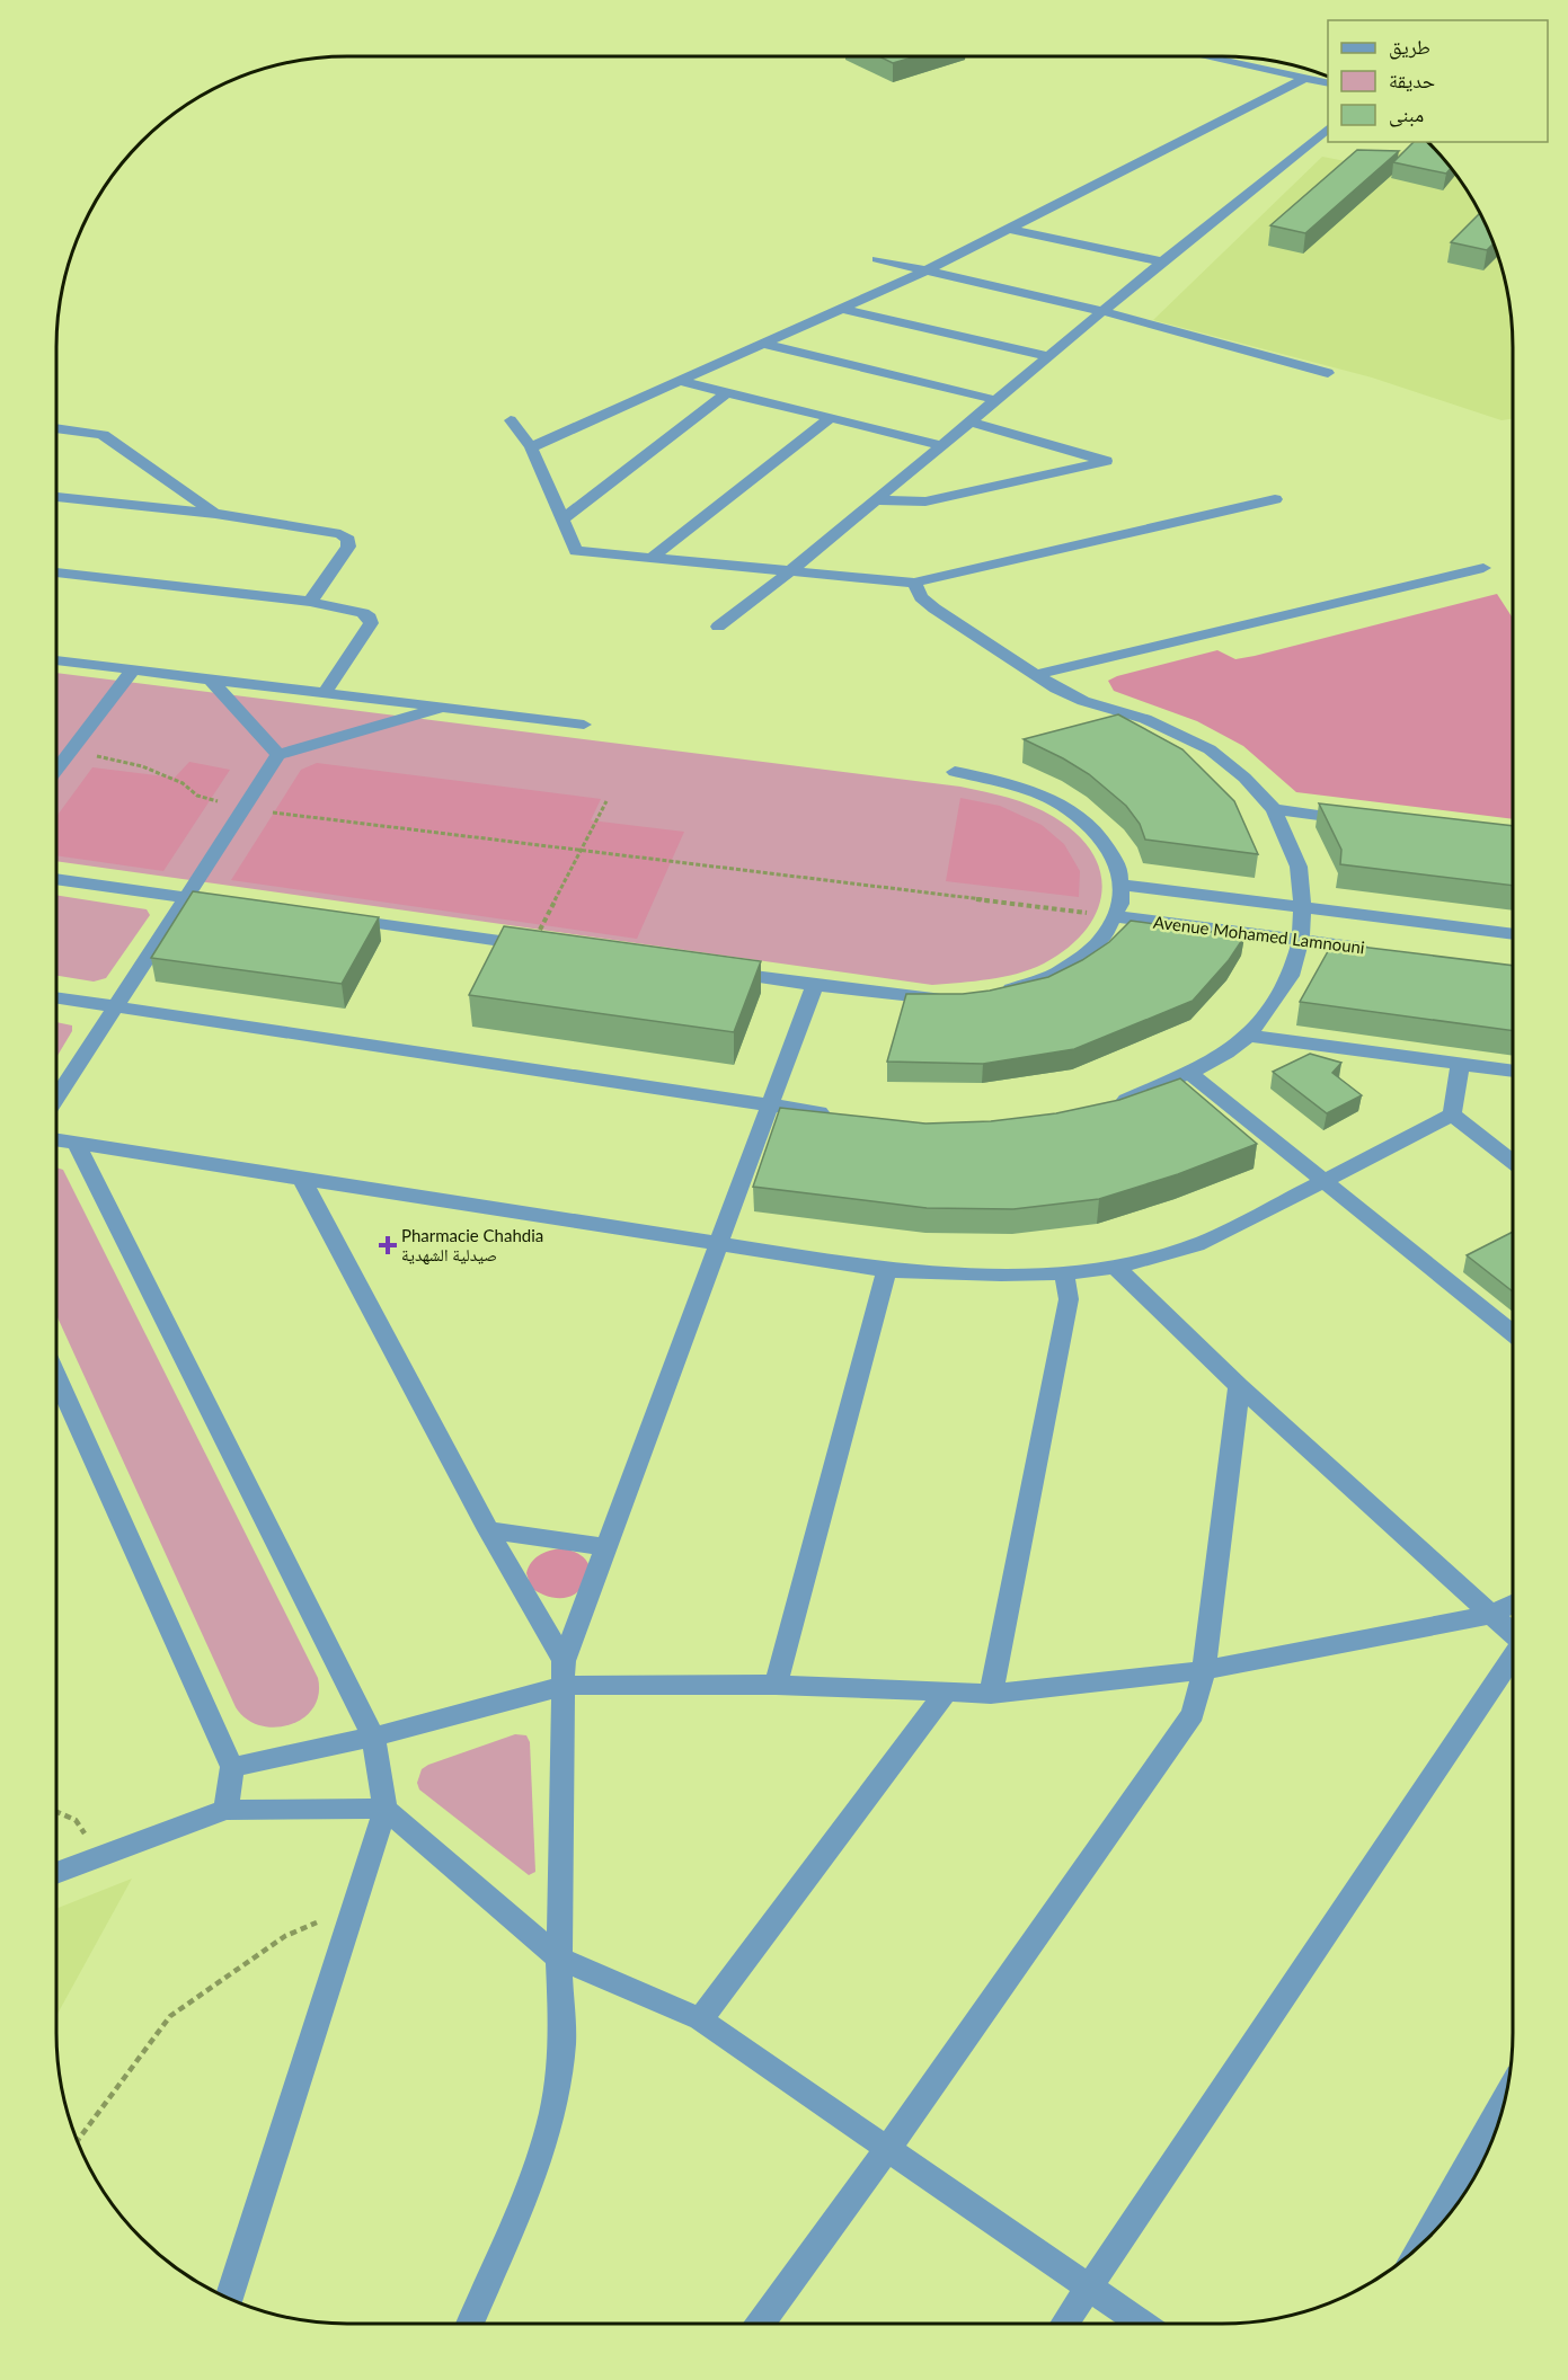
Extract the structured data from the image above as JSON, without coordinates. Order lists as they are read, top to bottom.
{
  "streets": {
    "street": ["Avenue Mohamed Lamnouni"]
  },
  "places": {
    "health": ["Pharmacie Chahdia صيدلية الشهدية"]
  },
  "legend": ["طريق", "حديقة", "مبنى"]
}
